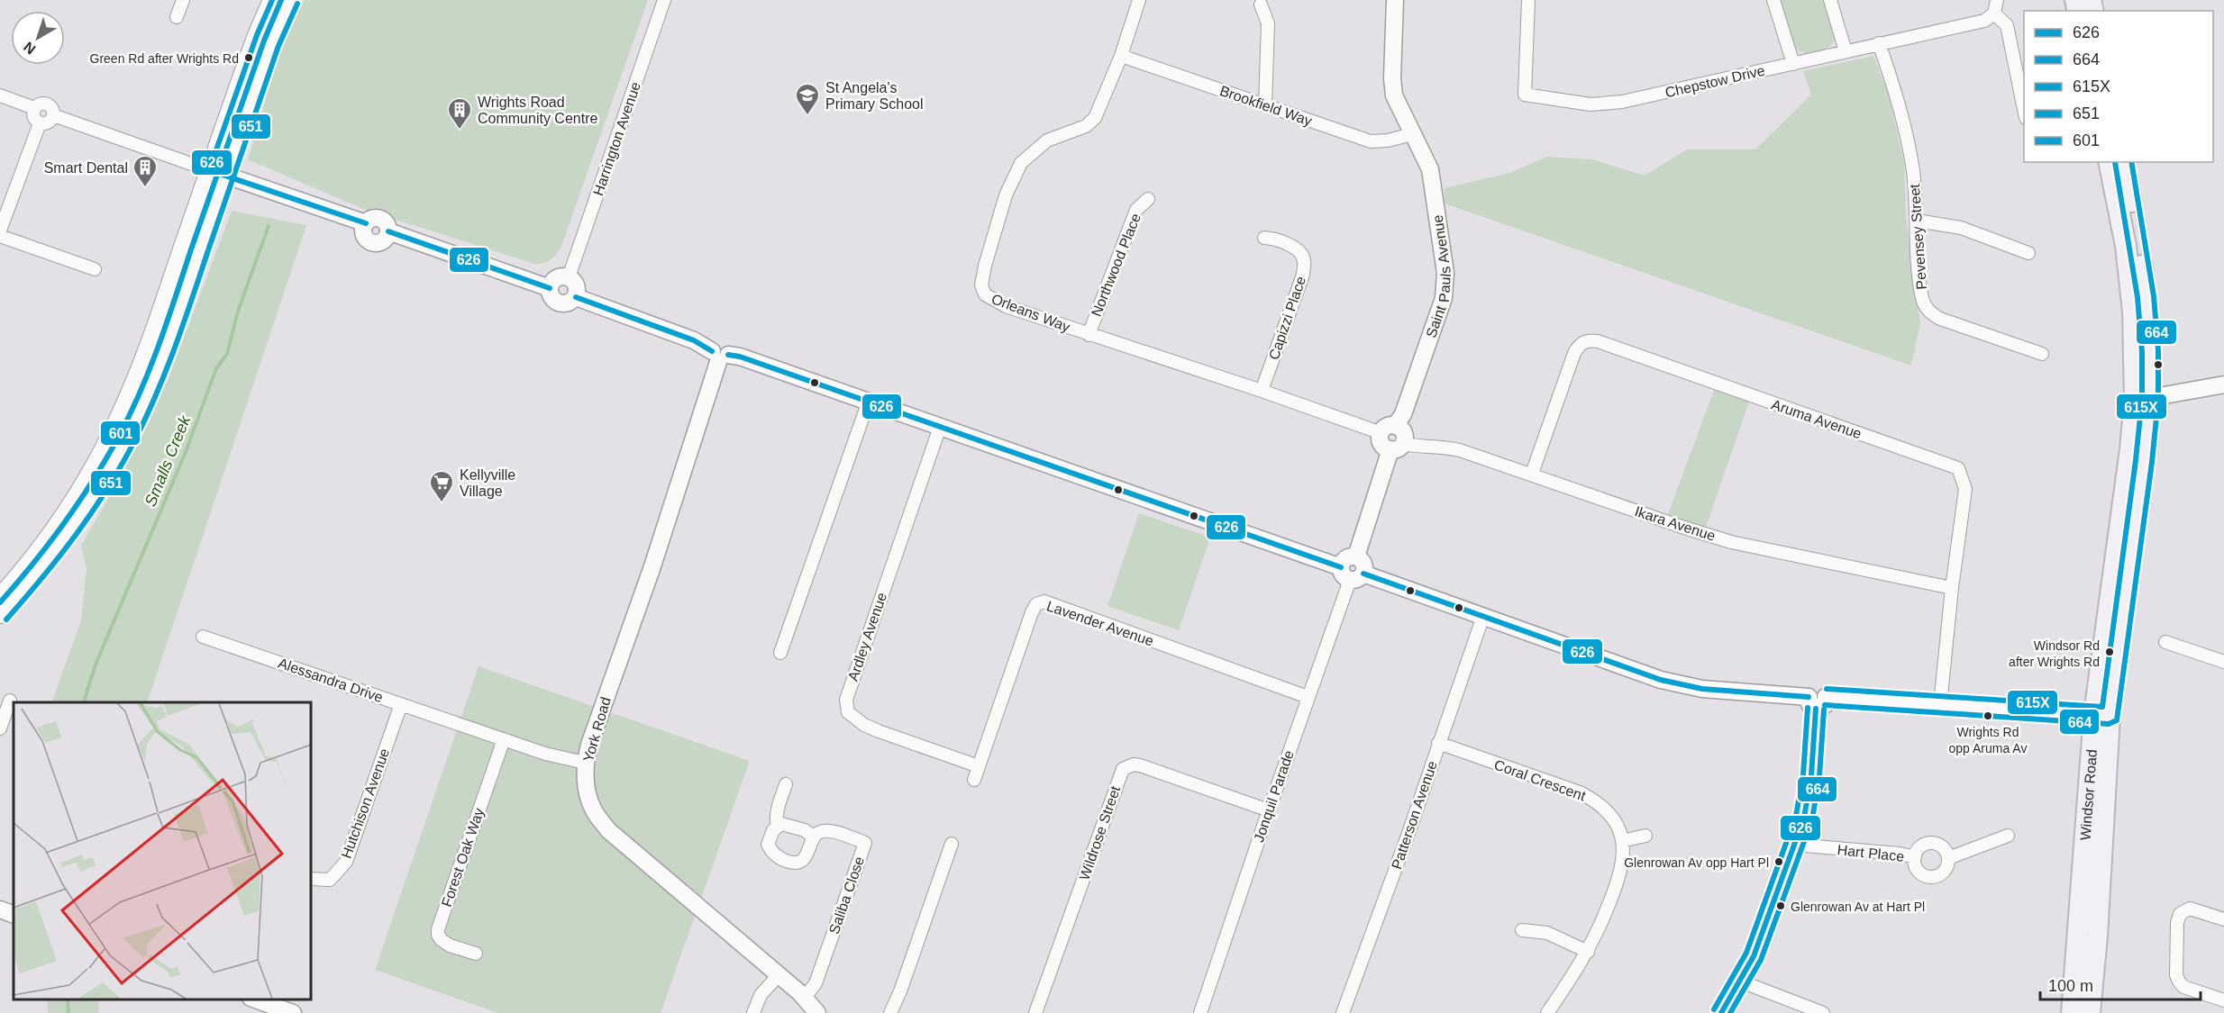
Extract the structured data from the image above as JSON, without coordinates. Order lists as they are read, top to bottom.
{
  "streets": {
    "main road": ["Windsor Road"],
    "street": [
      "Chepstow Drive",
      "Brookfield Way",
      "Harrington Avenue",
      "Pevensey Street",
      "Northwood Place",
      "Saint Pauls Avenue",
      "Orleans Way",
      "Capizzi Place",
      "Aruma Avenue",
      "Ikara Avenue",
      "Lavender Avenue",
      "Ardley Avenue",
      "Alessandra Drive",
      "York Road",
      "Coral Crescent",
      "Jonquil Parade",
      "Hutchison Avenue",
      "Patterson Avenue",
      "Wildrose Street",
      "Hart Place",
      "Forest Oak Way",
      "Saliba Close"
    ]
  },
  "crossings": [
    ["Chepstow Drive", "Pevensey Street"],
    ["Brookfield Way", "Saint Pauls Avenue"],
    ["Brookfield Way", "Orleans Way"],
    ["Northwood Place", "Orleans Way"],
    ["Saint Pauls Avenue", "Orleans Way"],
    ["Orleans Way", "Capizzi Place"],
    ["Aruma Avenue", "Ikara Avenue"],
    ["Lavender Avenue", "Ardley Avenue"],
    ["Lavender Avenue", "Jonquil Parade"],
    ["Alessandra Drive", "York Road"],
    ["Alessandra Drive", "Hutchison Avenue"],
    ["Alessandra Drive", "Forest Oak Way"],
    ["York Road", "Saliba Close"],
    ["Coral Crescent", "Patterson Avenue"],
    ["Jonquil Parade", "Wildrose Street"]
  ],
  "water": ["Smalls Creek"],
  "places": {
    "other": [
      "Green Rd after Wrights Rd",
      "Windsor Rd after Wrights Rd",
      "Wrights Rd opp Aruma Av",
      "Glenrowan Av opp Hart Pl",
      "Glenrowan Av at Hart Pl"
    ],
    "school or university": ["St Angela's Primary School"],
    "building": ["Wrights Road Community Centre", "Smart Dental"],
    "supermarket": ["Kellyville Village"]
  },
  "lines": [
    "transit line 626",
    "transit line 601",
    "transit line 651",
    "transit line 664",
    "transit line 615X"
  ],
  "legend": [
    "626",
    "664",
    "615X",
    "651",
    "601"
  ],
  "scale_bar": "100 m",
  "north": "bottom left"
}
